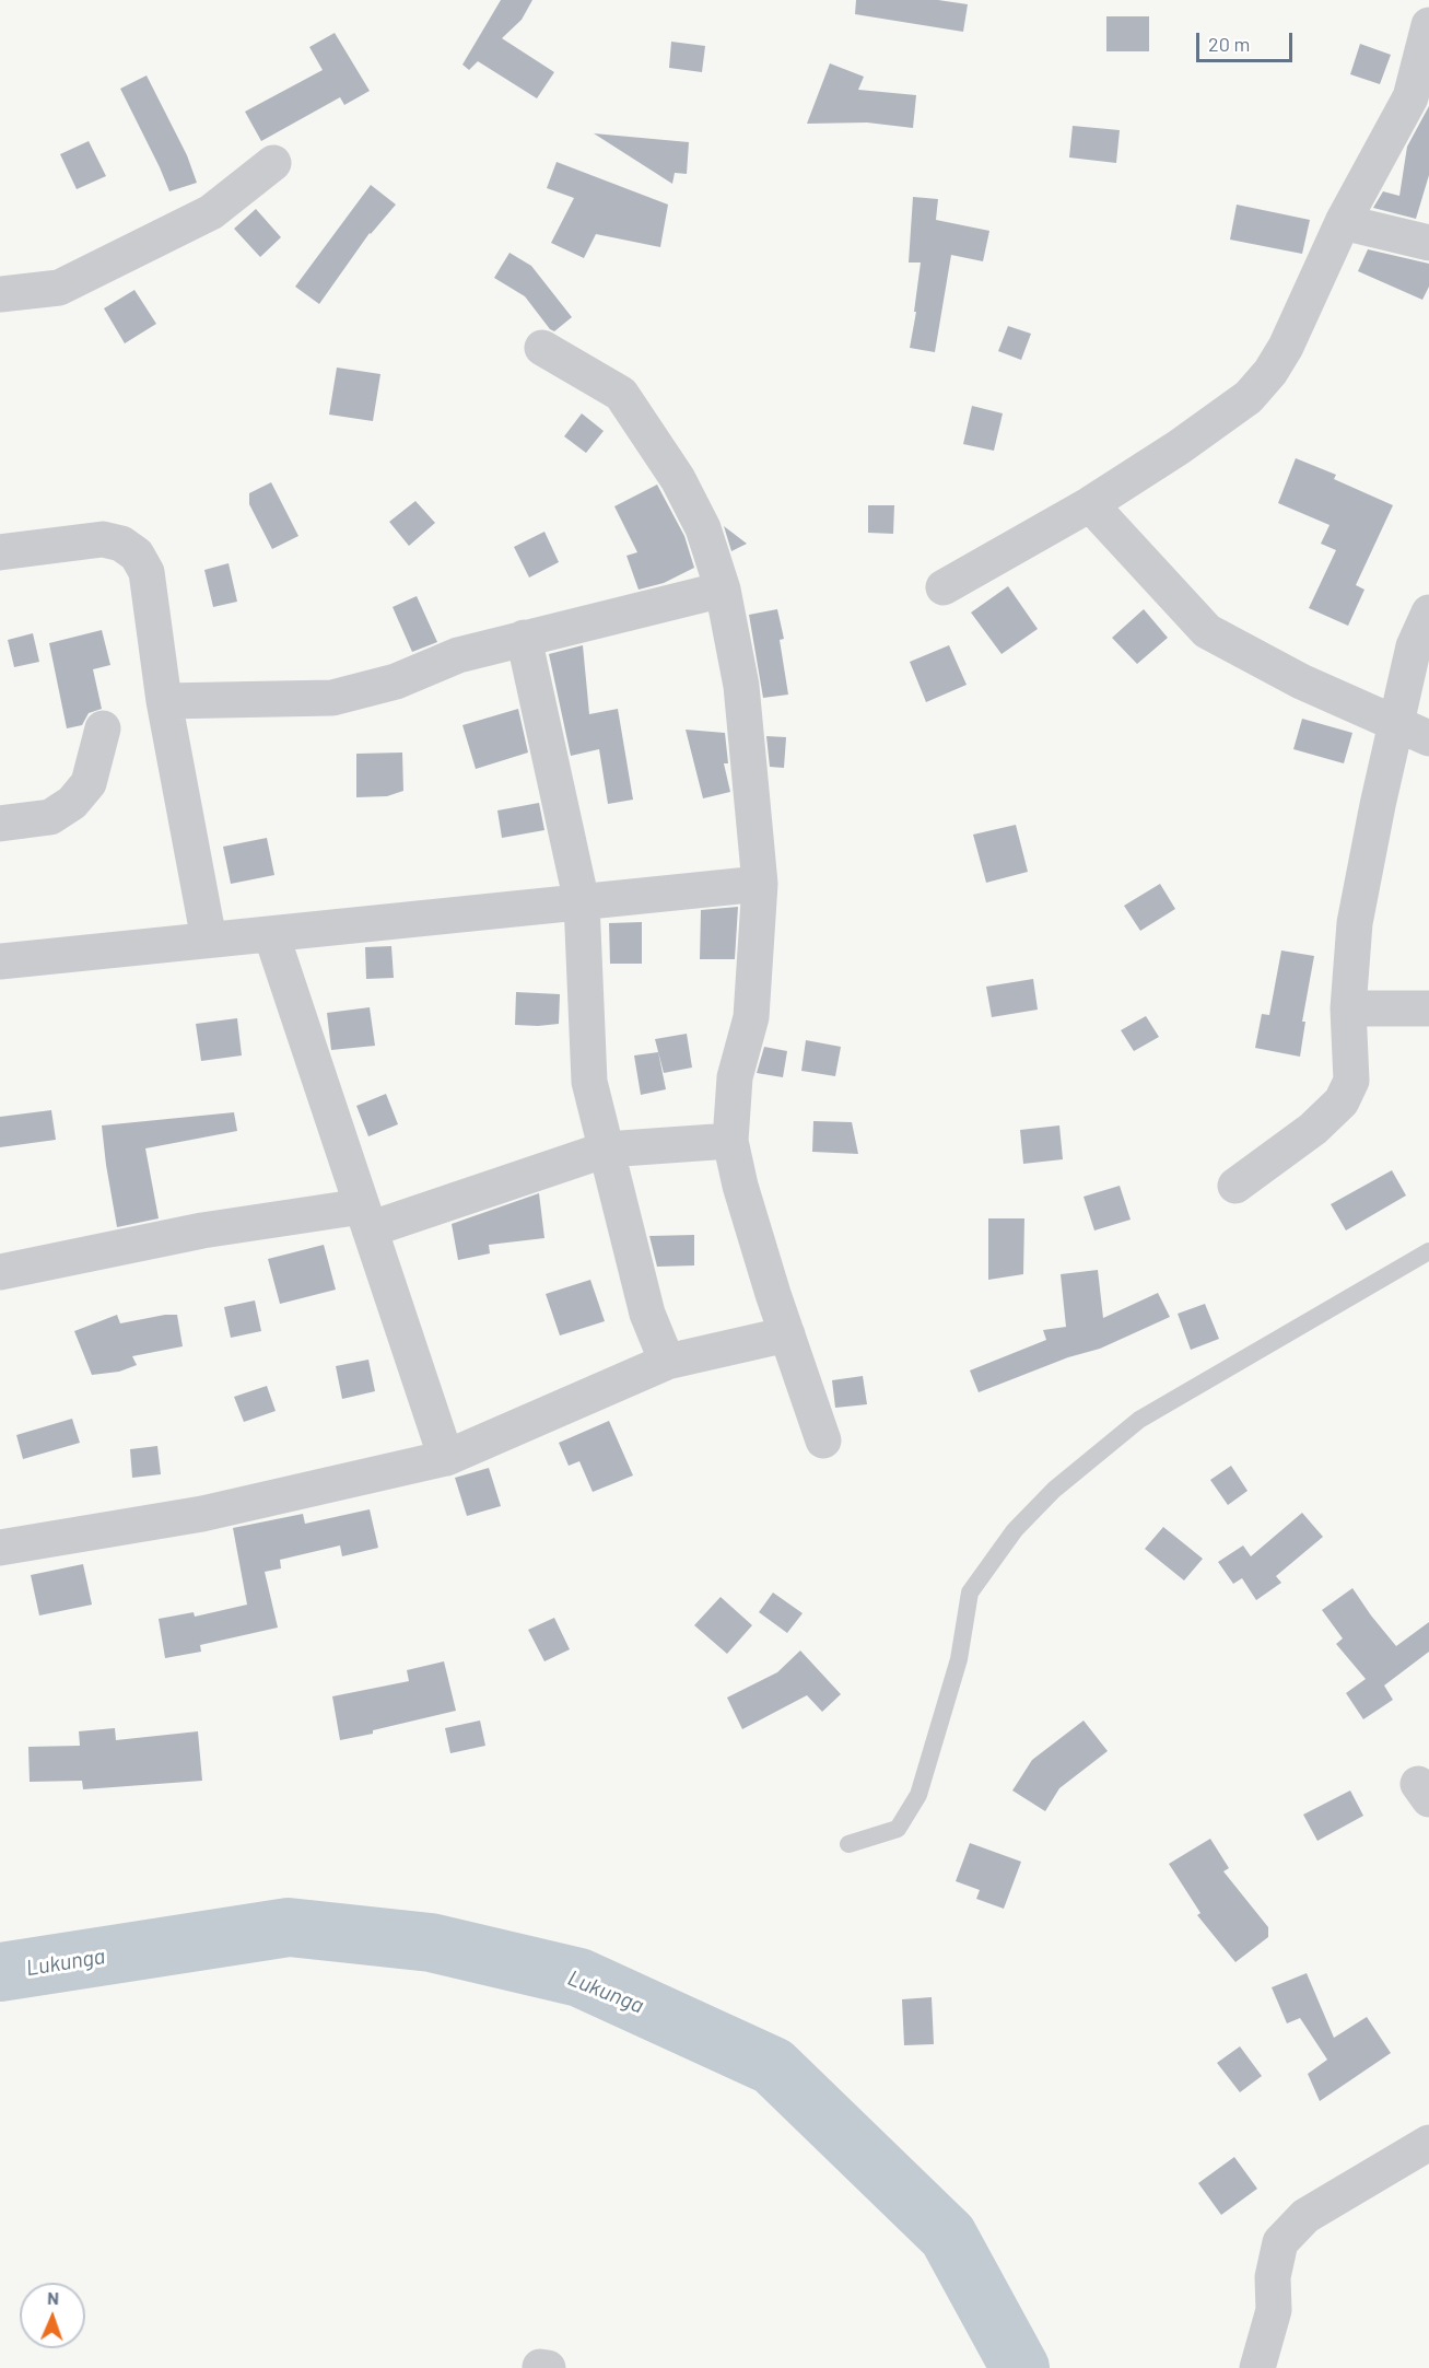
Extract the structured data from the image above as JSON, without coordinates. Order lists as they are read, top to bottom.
{
  "water": ["Lukunga"],
  "scale_bar": "20 m",
  "north": "top"
}
